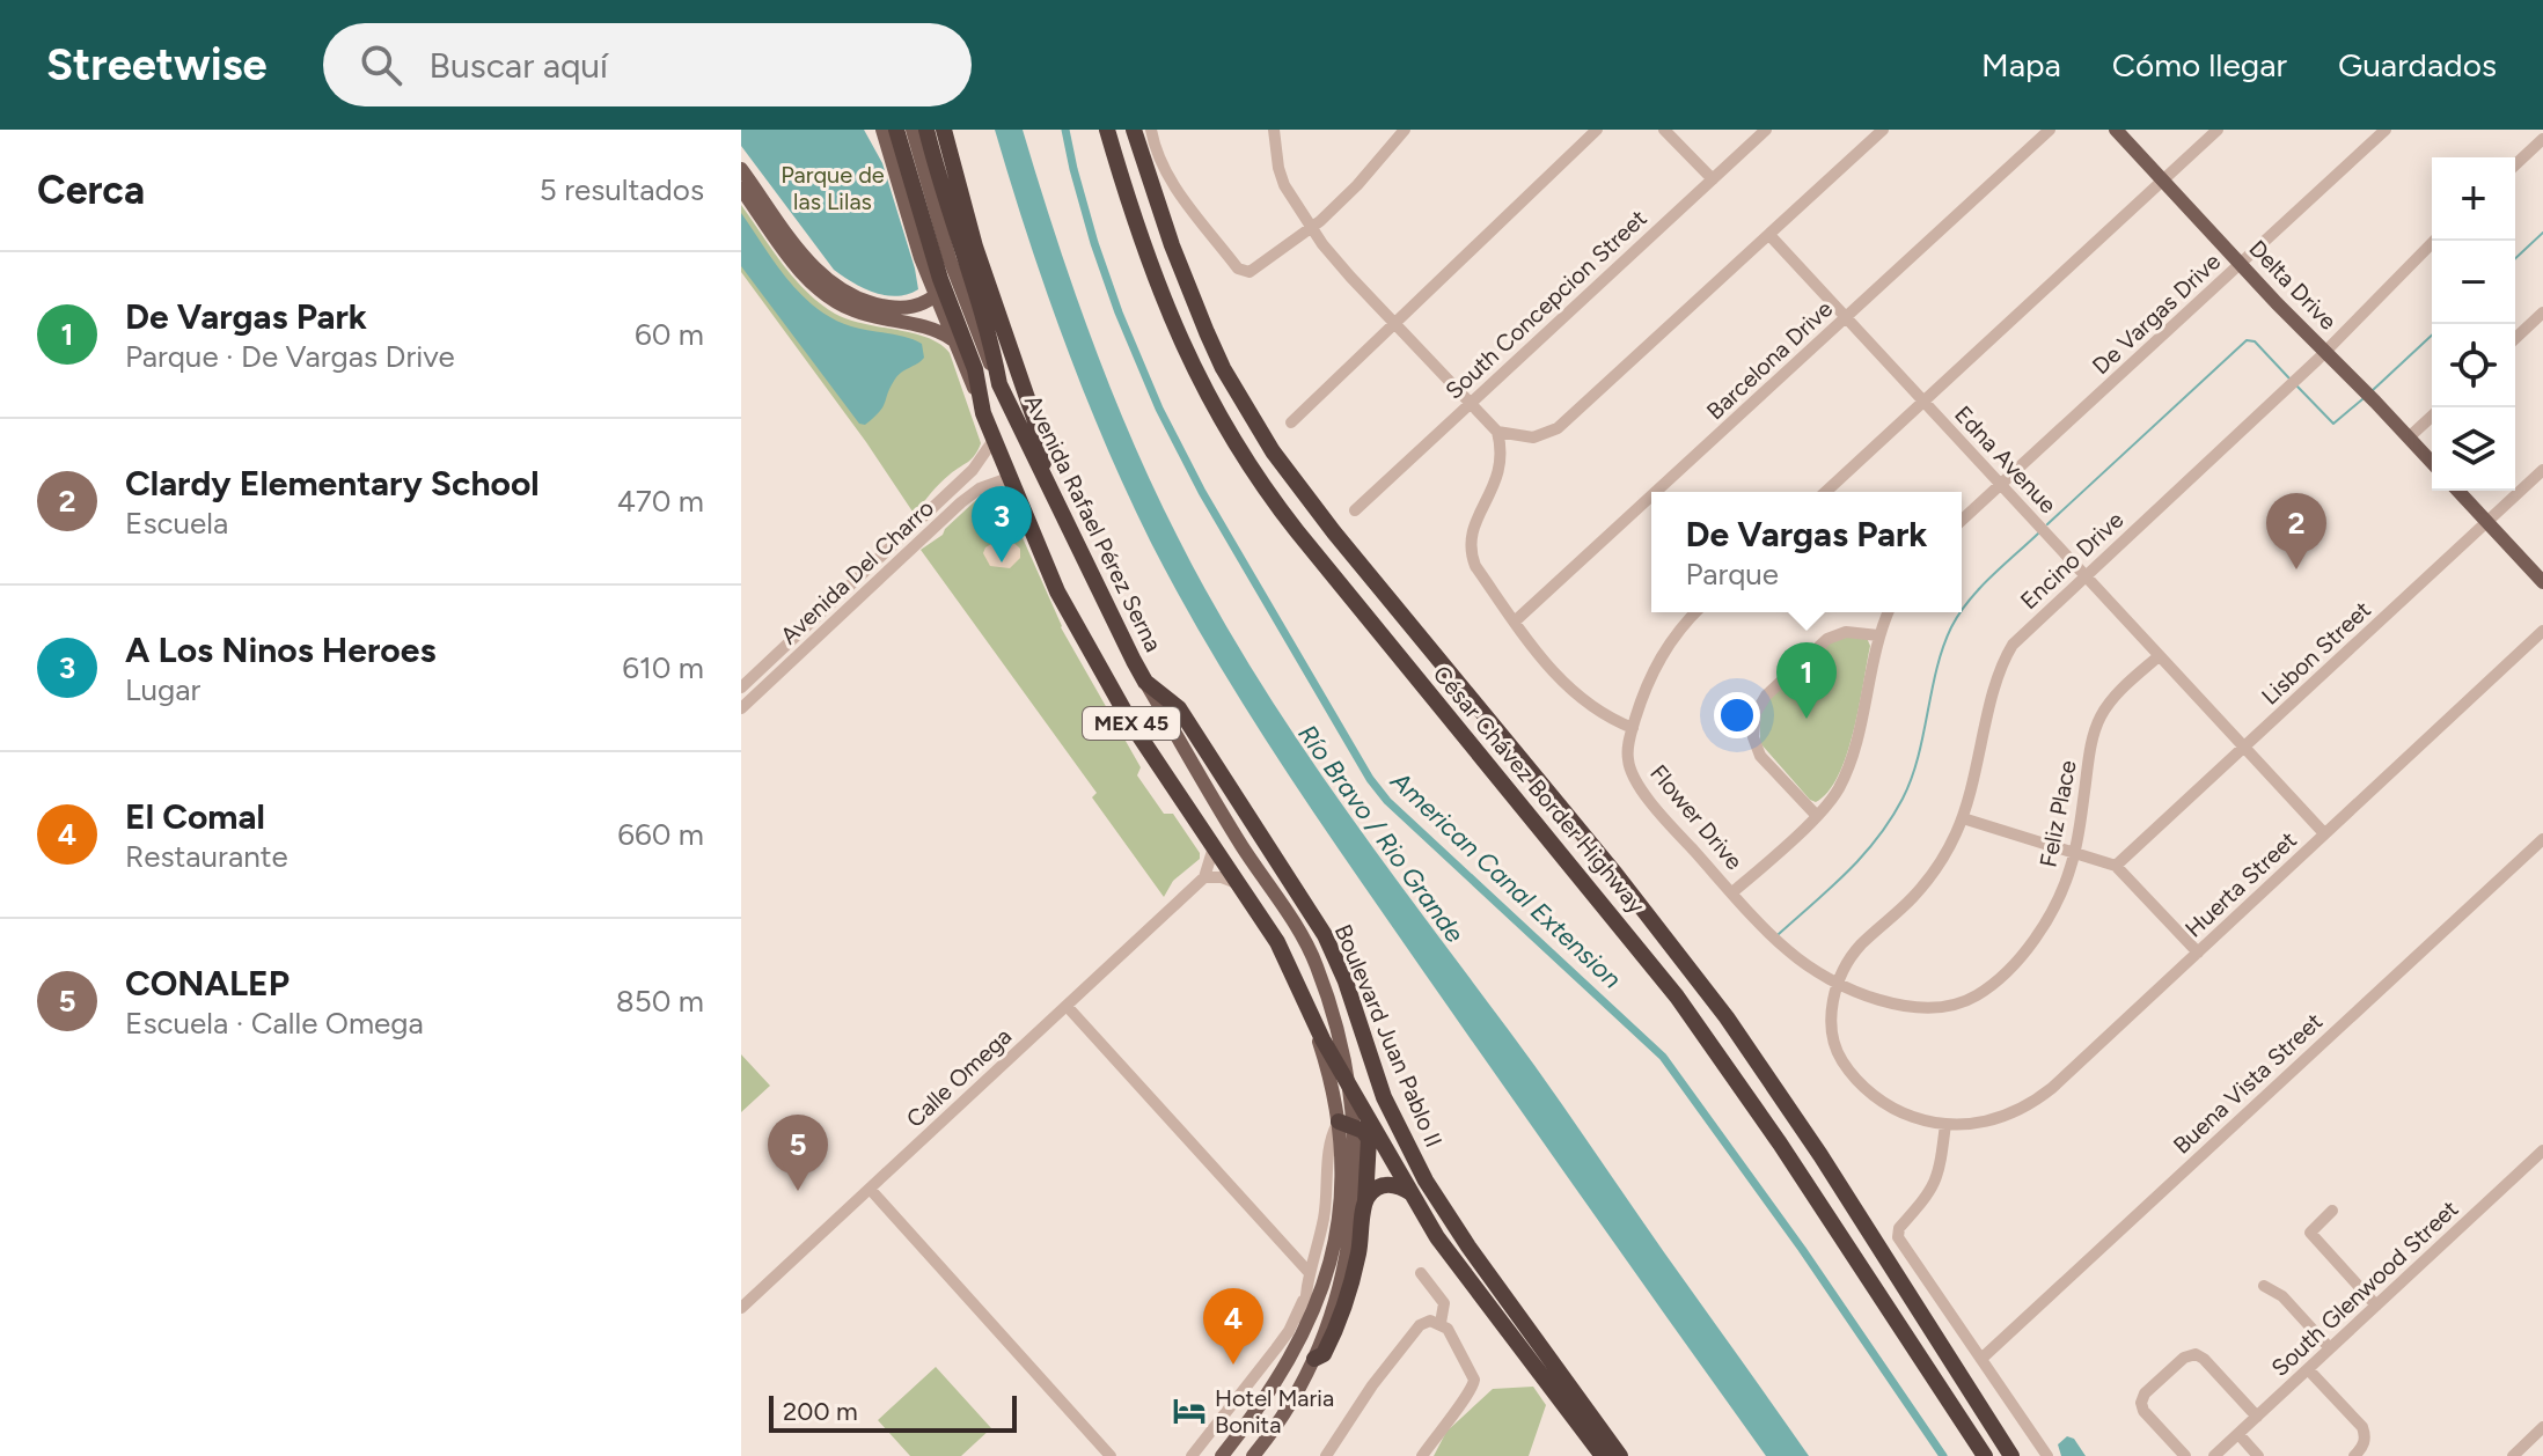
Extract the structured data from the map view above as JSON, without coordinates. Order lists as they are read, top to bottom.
{
  "streets": {
    "highway": [
      "Avenida Rafael Pérez Serna",
      "MEX 45",
      "César Chávez Border Highway",
      "Boulevard Juan Pablo II"
    ],
    "main road": ["Delta Drive"],
    "street": [
      "South Concepcion Street",
      "De Vargas Drive",
      "Barcelona Drive",
      "Edna Avenue",
      "Encino Drive",
      "Avenida Del Charro",
      "Lisbon Street",
      "Feliz Place",
      "Flower Drive",
      "Huerta Street",
      "Calle Omega",
      "Buena Vista Street",
      "South Glenwood Street"
    ]
  },
  "crossings": [
    ["Delta Drive", "De Vargas Drive"],
    ["Delta Drive", "Encino Drive"],
    ["De Vargas Drive", "Edna Avenue"],
    ["Barcelona Drive", "Edna Avenue"],
    ["Edna Avenue", "Encino Drive"],
    ["Edna Avenue", "Lisbon Street"],
    ["Edna Avenue", "Feliz Place"],
    ["Edna Avenue", "Huerta Street"],
    ["Avenida Rafael Pérez Serna", "MEX 45"],
    ["Avenida Rafael Pérez Serna", "Boulevard Juan Pablo II"],
    ["Encino Drive", "Feliz Place"],
    ["Encino Drive", "Flower Drive"],
    ["Avenida Del Charro", "MEX 45"],
    ["MEX 45", "Boulevard Juan Pablo II"],
    ["Feliz Place", "Flower Drive"]
  ],
  "water": ["Río Bravo / Rio Grande", "American Canal Extension"],
  "parks": ["Parque de las Lilas"],
  "places": {
    "hotel": ["Hotel Maria Bonita"]
  },
  "scale_bar": "200 m",
  "page": {
    "header": "Streetwise",
    "search": "Buscar aquí",
    "nav": ["Mapa", "Cómo llegar", "Guardados"],
    "heading": ["Cerca", "5 resultados"],
    "map_buttons": ["+", "−"],
    "list": [
      {
        "mark": "1",
        "name": "De Vargas Park",
        "note": "Parque · De Vargas Drive",
        "value": "60 m"
      },
      {
        "mark": "2",
        "name": "Clardy Elementary School",
        "note": "Escuela",
        "value": "470 m"
      },
      {
        "mark": "3",
        "name": "A Los Ninos Heroes",
        "note": "Lugar",
        "value": "610 m"
      },
      {
        "mark": "4",
        "name": "El Comal",
        "note": "Restaurante",
        "value": "660 m"
      },
      {
        "mark": "5",
        "name": "CONALEP",
        "note": "Escuela · Calle Omega",
        "value": "850 m"
      }
    ],
    "pins": [
      "3",
      "2",
      "1",
      "5",
      "4"
    ],
    "popup": ["De Vargas Park", "Parque"],
    "scale": "200 m"
  }
}
